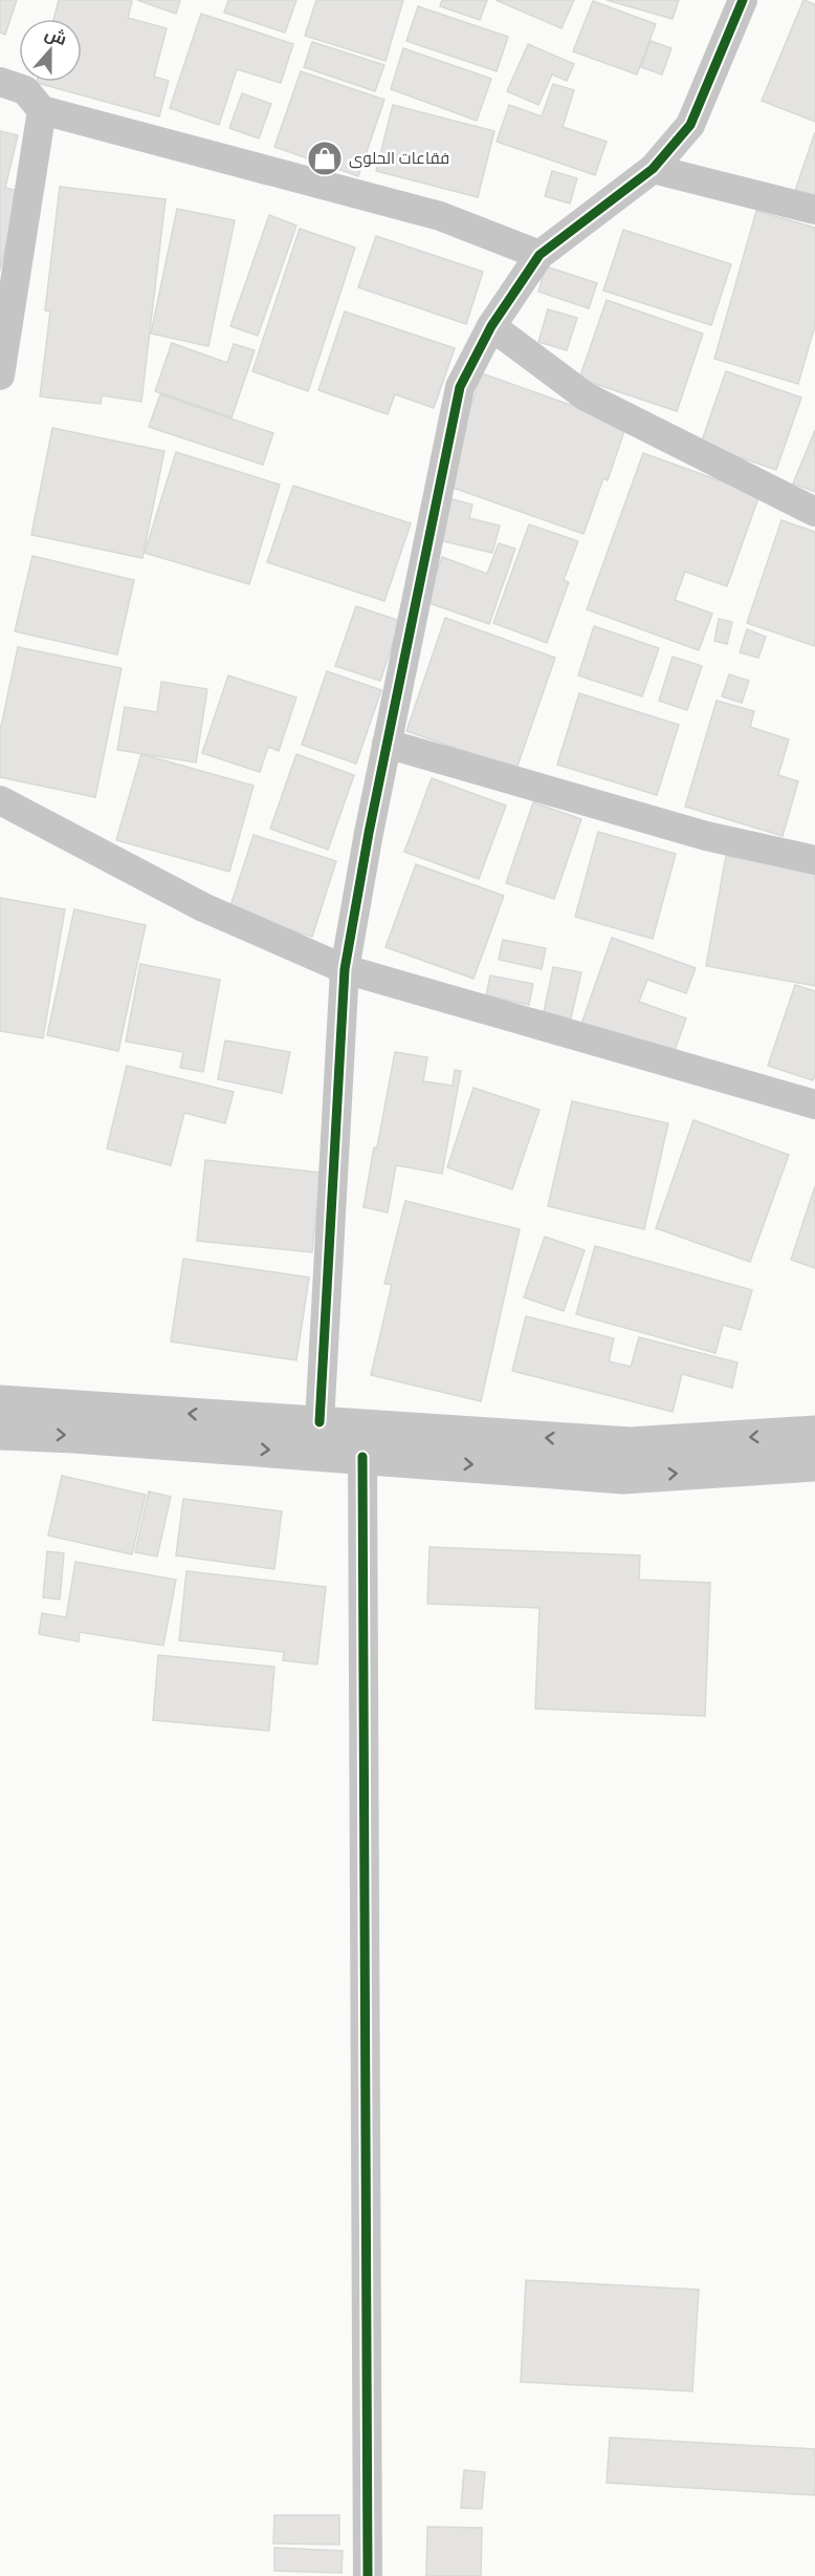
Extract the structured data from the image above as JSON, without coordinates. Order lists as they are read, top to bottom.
{
  "places": {
    "shop": ["فقاعات الحلوى"]
  },
  "north": "top"
}
